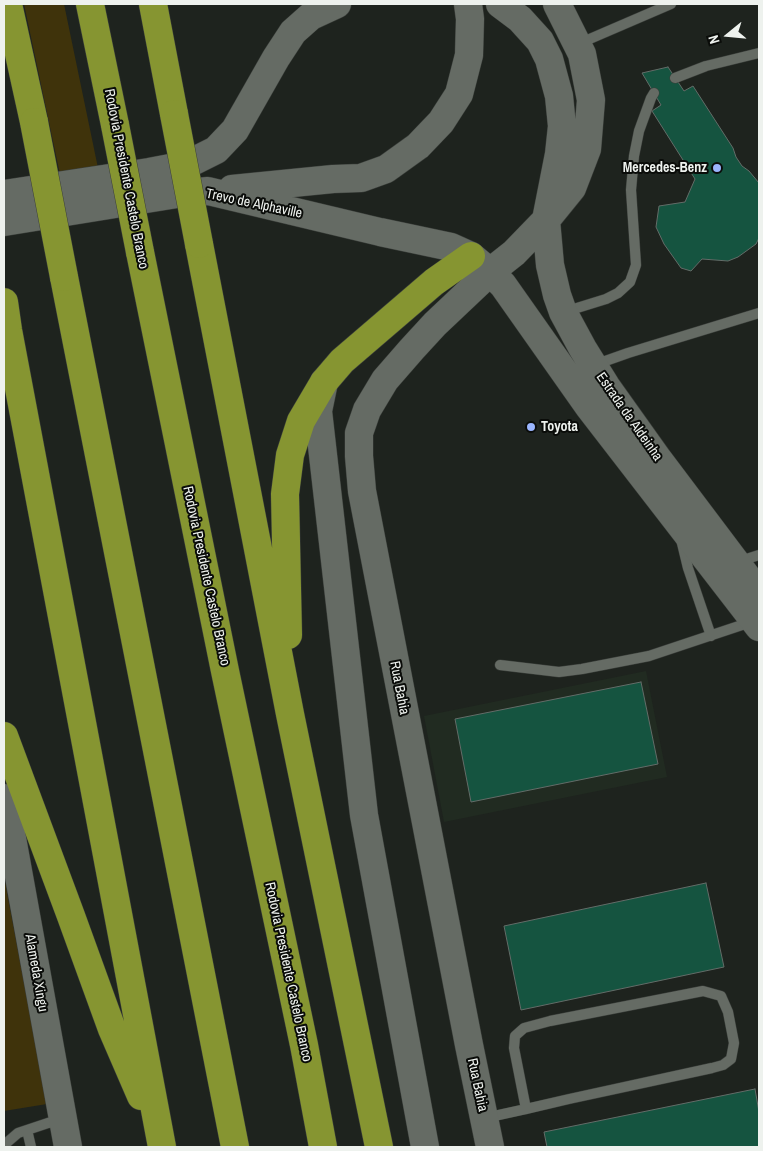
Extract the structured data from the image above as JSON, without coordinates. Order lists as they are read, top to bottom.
{
  "streets": {
    "highway": ["Rodovia Presidente Castelo Branco"],
    "main road": [
      "Trevo de Alphaville",
      "Estrada da Aldeinha",
      "Rua Bahia",
      "Alameda Xingu"
    ]
  },
  "crossings": [
    ["Trevo de Alphaville", "Estrada da Aldeinha"],
    ["Trevo de Alphaville", "Rua Bahia"],
    ["Estrada da Aldeinha", "Rua Bahia"]
  ],
  "places": ["Mercedes-Benz", "Toyota"],
  "north": "left"
}
